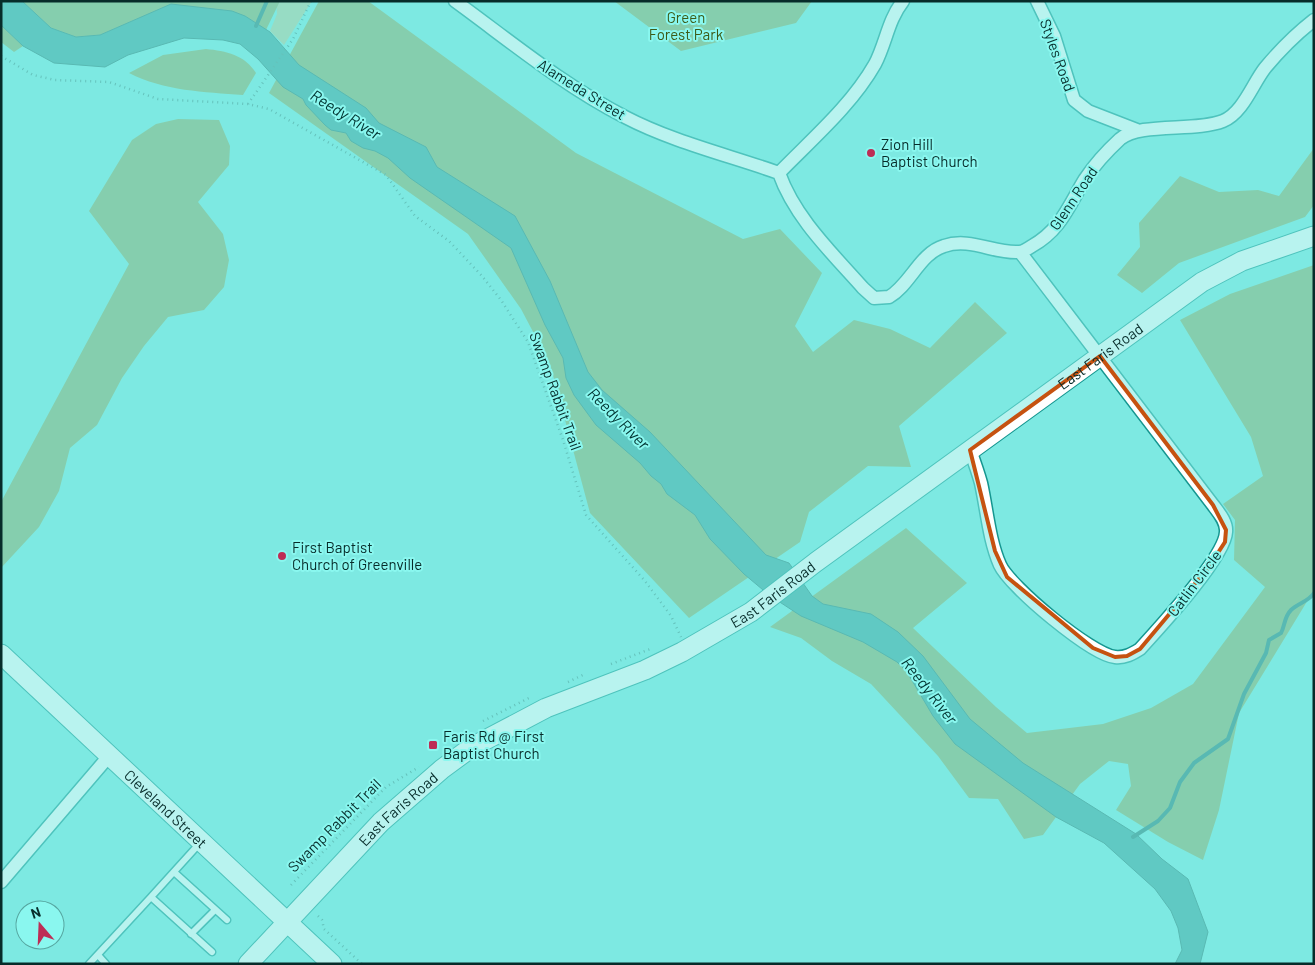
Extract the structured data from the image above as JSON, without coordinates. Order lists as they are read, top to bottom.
{
  "streets": {
    "main road": ["East Faris Road", "Cleveland Street"],
    "street": [
      "Styles Road",
      "Alameda Street",
      "Glenn Road",
      "Catlin Circle"
    ],
    "path": ["Swamp Rabbit Trail"]
  },
  "crossings": [
    ["Styles Road", "Glenn Road"],
    ["Glenn Road", "Catlin Circle"],
    ["East Faris Road", "Catlin Circle"],
    ["East Faris Road", "Cleveland Street"]
  ],
  "water": ["Reedy River"],
  "parks": ["Green Forest Park"],
  "places": {
    "other": ["Zion Hill Baptist Church", "First Baptist Church of Greenville"],
    "transit": ["Faris Rd @ First Baptist Church"]
  },
  "north": "top"
}
